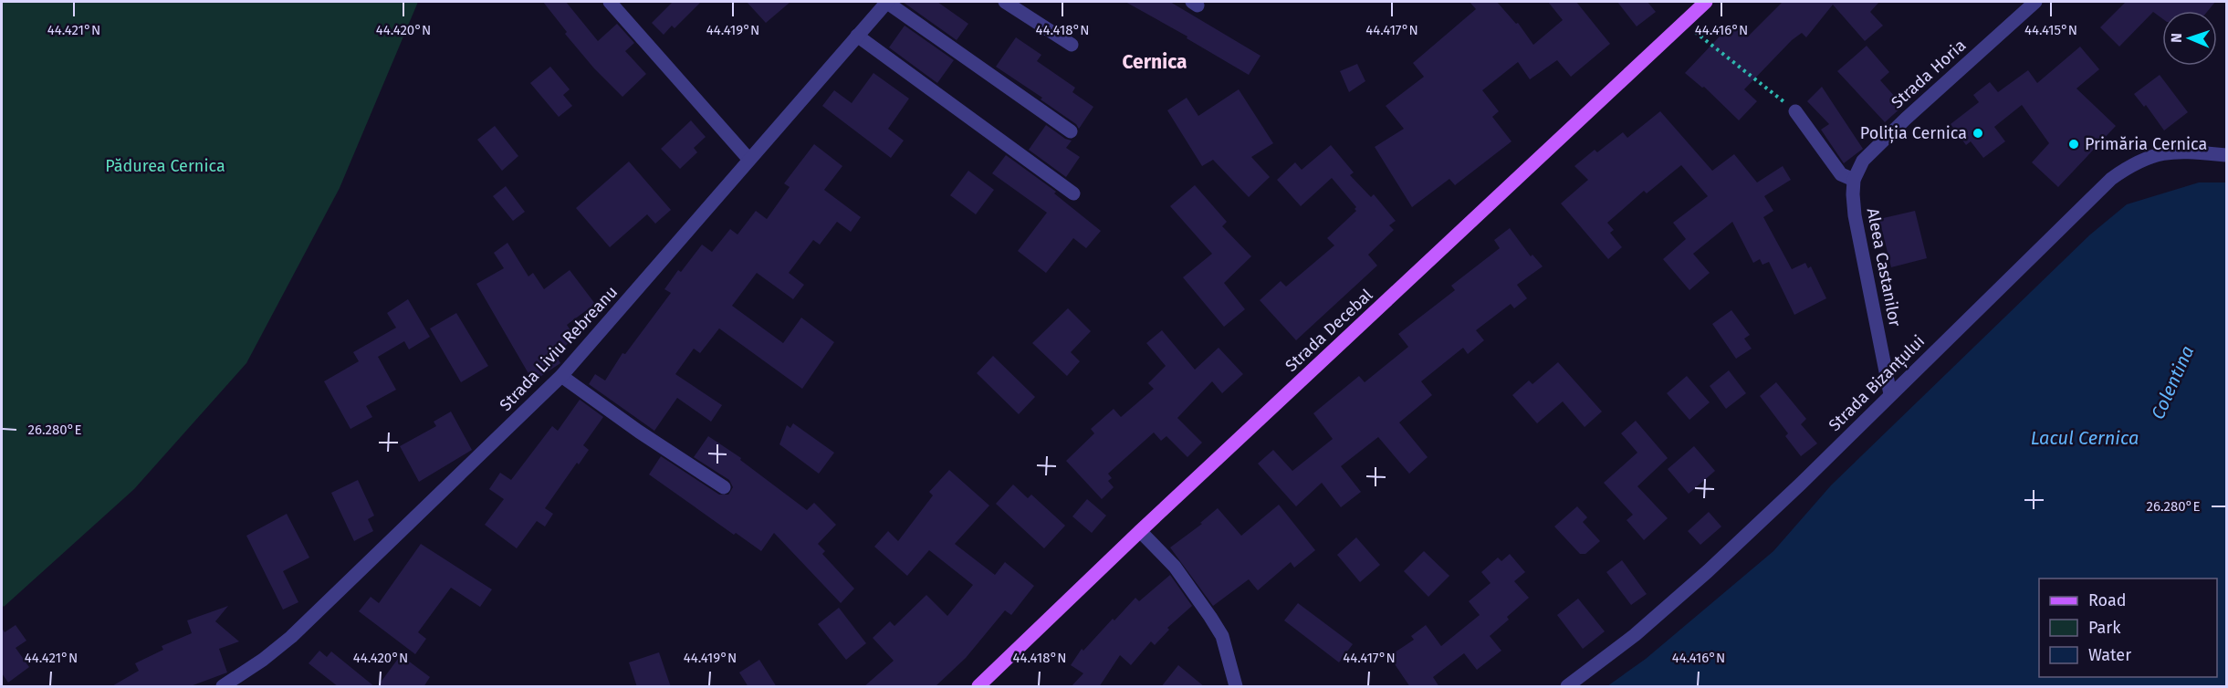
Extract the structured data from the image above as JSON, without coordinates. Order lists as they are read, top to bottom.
{
  "streets": {
    "main road": ["Strada Decebal"],
    "street": [
      "Strada Horia",
      "Aleea Castanilor",
      "Strada Liviu Rebreanu",
      "Strada Bizanțului"
    ]
  },
  "crossings": [
    ["Strada Horia", "Aleea Castanilor"],
    ["Aleea Castanilor", "Strada Bizanțului"]
  ],
  "districts": ["Cernica"],
  "water": ["Colentina", "Lacul Cernica"],
  "parks": ["Pădurea Cernica"],
  "places": ["Poliția Cernica", "Primăria Cernica"],
  "legend": ["Road", "Park", "Water"],
  "north": "left",
  "coordinates": [
    "44.421°N",
    "44.420°N",
    "44.419°N",
    "44.418°N",
    "44.417°N",
    "44.416°N",
    "44.415°N",
    "26.280°E"
  ]
}
